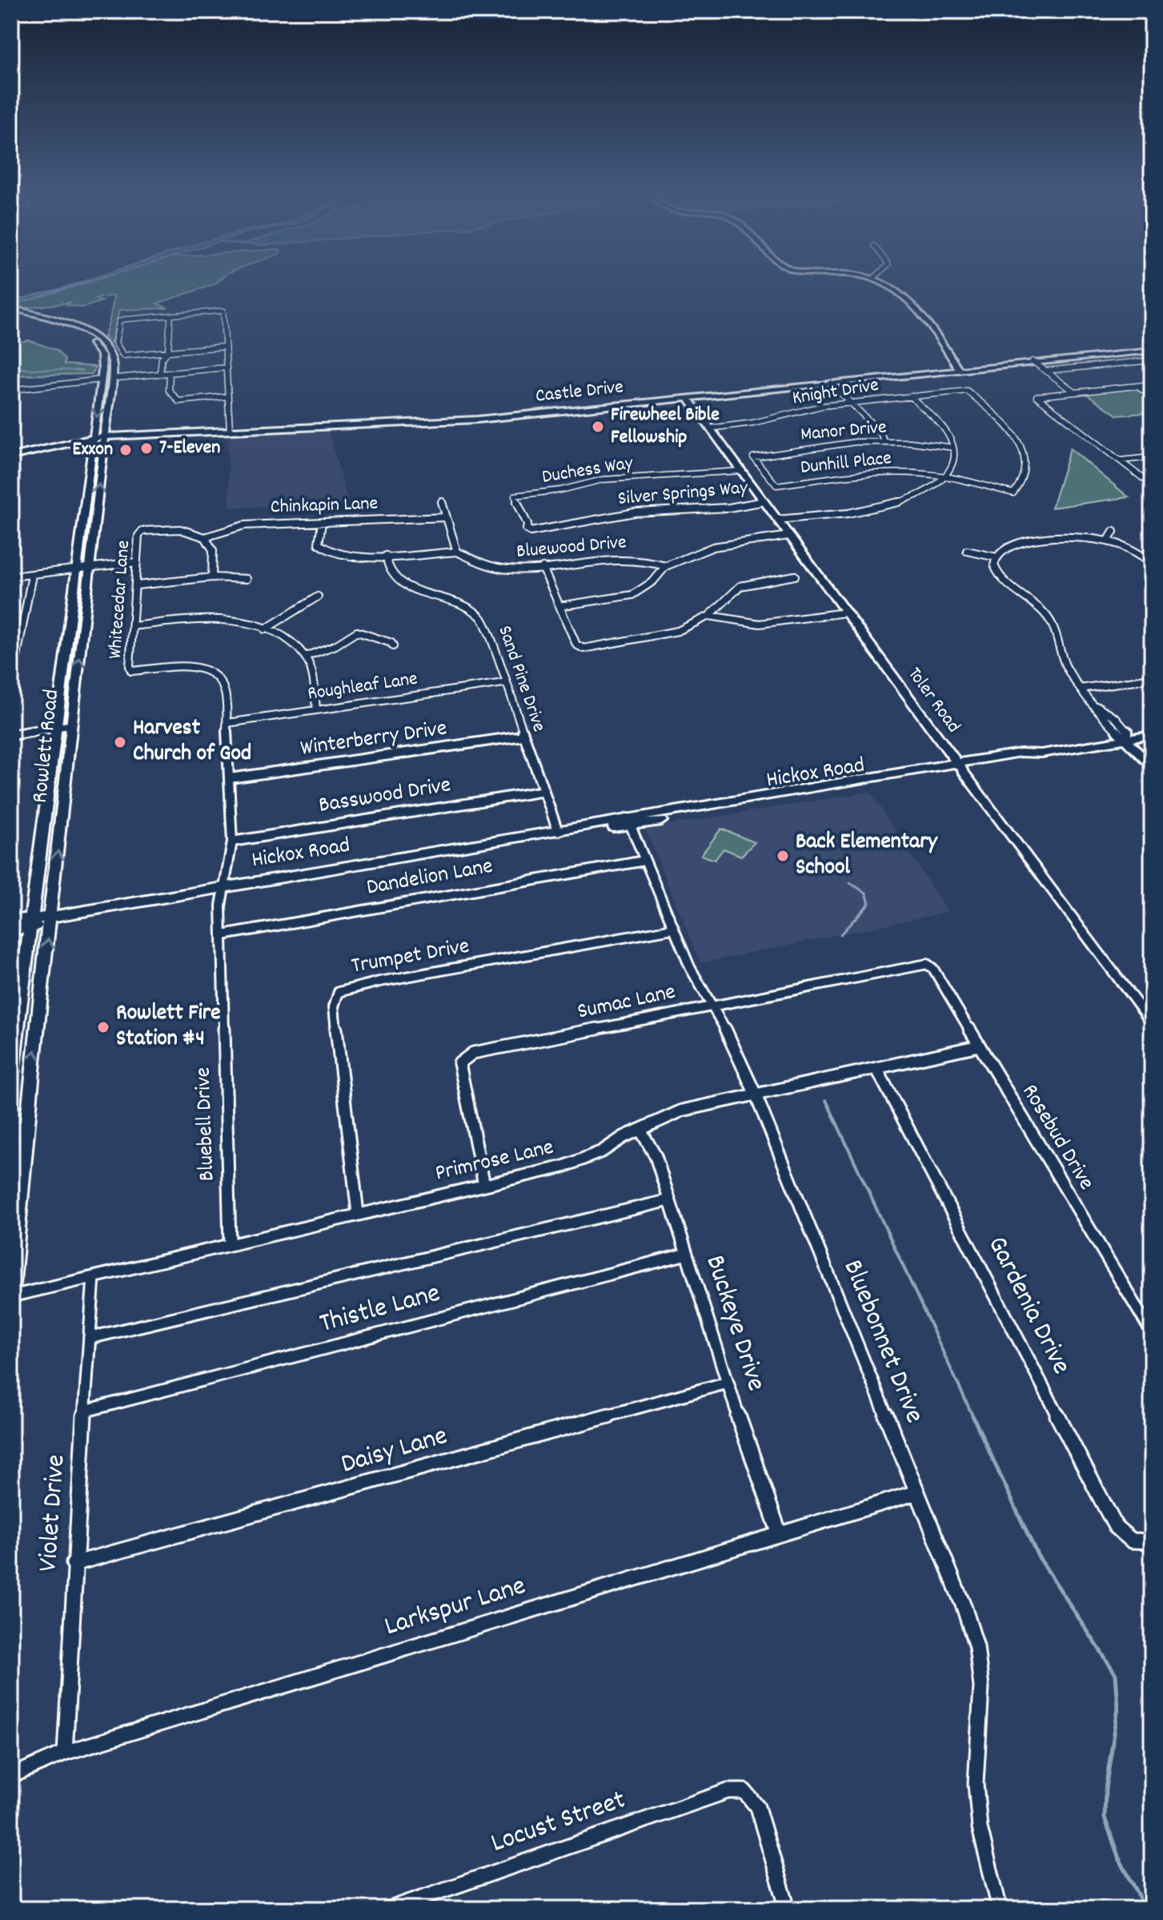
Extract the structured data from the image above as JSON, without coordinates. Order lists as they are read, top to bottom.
{
  "streets": {
    "street": [
      "Castle Drive",
      "Knight Drive",
      "Manor Drive",
      "Dunhill Place",
      "Duchess Way",
      "Silver Springs Way",
      "Chinkapin Lane",
      "Bluewood Drive",
      "Whitecedar Lane",
      "Sand Pine Drive",
      "Roughleaf Lane",
      "Toler Road",
      "Winterberry Drive",
      "Rowlett Road",
      "Hickox Road",
      "Basswood Drive",
      "Dandelion Lane",
      "Trumpet Drive",
      "Sumac Lane",
      "Bluebell Drive",
      "Rosebud Drive",
      "Primrose Lane",
      "Gardenia Drive",
      "Thistle Lane",
      "Buckeye Drive",
      "Bluebonnet Drive",
      "Daisy Lane",
      "Violet Drive",
      "Larkspur Lane",
      "Locust Street"
    ]
  },
  "crossings": [
    ["Castle Drive", "Toler Road"],
    ["Castle Drive", "Rowlett Road"],
    ["Knight Drive", "Dunhill Place"],
    ["Knight Drive", "Toler Road"],
    ["Manor Drive", "Dunhill Place"],
    ["Duchess Way", "Silver Springs Way"],
    ["Duchess Way", "Toler Road"],
    ["Silver Springs Way", "Toler Road"],
    ["Chinkapin Lane", "Whitecedar Lane"],
    ["Whitecedar Lane", "Bluebell Drive"],
    ["Sand Pine Drive", "Roughleaf Lane"],
    ["Sand Pine Drive", "Winterberry Drive"],
    ["Sand Pine Drive", "Hickox Road"],
    ["Sand Pine Drive", "Basswood Drive"],
    ["Roughleaf Lane", "Bluebell Drive"],
    ["Toler Road", "Hickox Road"],
    ["Winterberry Drive", "Bluebell Drive"],
    ["Rowlett Road", "Hickox Road"],
    ["Hickox Road", "Bluebell Drive"],
    ["Hickox Road", "Bluebonnet Drive"],
    ["Basswood Drive", "Bluebell Drive"],
    ["Dandelion Lane", "Bluebell Drive"],
    ["Dandelion Lane", "Bluebonnet Drive"],
    ["Trumpet Drive", "Primrose Lane"],
    ["Trumpet Drive", "Bluebonnet Drive"],
    ["Sumac Lane", "Rosebud Drive"],
    ["Sumac Lane", "Primrose Lane"],
    ["Sumac Lane", "Bluebonnet Drive"],
    ["Bluebell Drive", "Primrose Lane"],
    ["Rosebud Drive", "Primrose Lane"],
    ["Primrose Lane", "Gardenia Drive"],
    ["Primrose Lane", "Buckeye Drive"],
    ["Primrose Lane", "Bluebonnet Drive"],
    ["Primrose Lane", "Violet Drive"],
    ["Thistle Lane", "Buckeye Drive"],
    ["Thistle Lane", "Violet Drive"],
    ["Buckeye Drive", "Daisy Lane"],
    ["Buckeye Drive", "Larkspur Lane"],
    ["Bluebonnet Drive", "Larkspur Lane"],
    ["Daisy Lane", "Violet Drive"],
    ["Violet Drive", "Larkspur Lane"]
  ],
  "places": [
    "Firewheel Bible Fellowship",
    "7-Eleven",
    "Exxon",
    "Harvest Church of God",
    "Back Elementary School",
    "Rowlett Fire Station #4"
  ]
}
